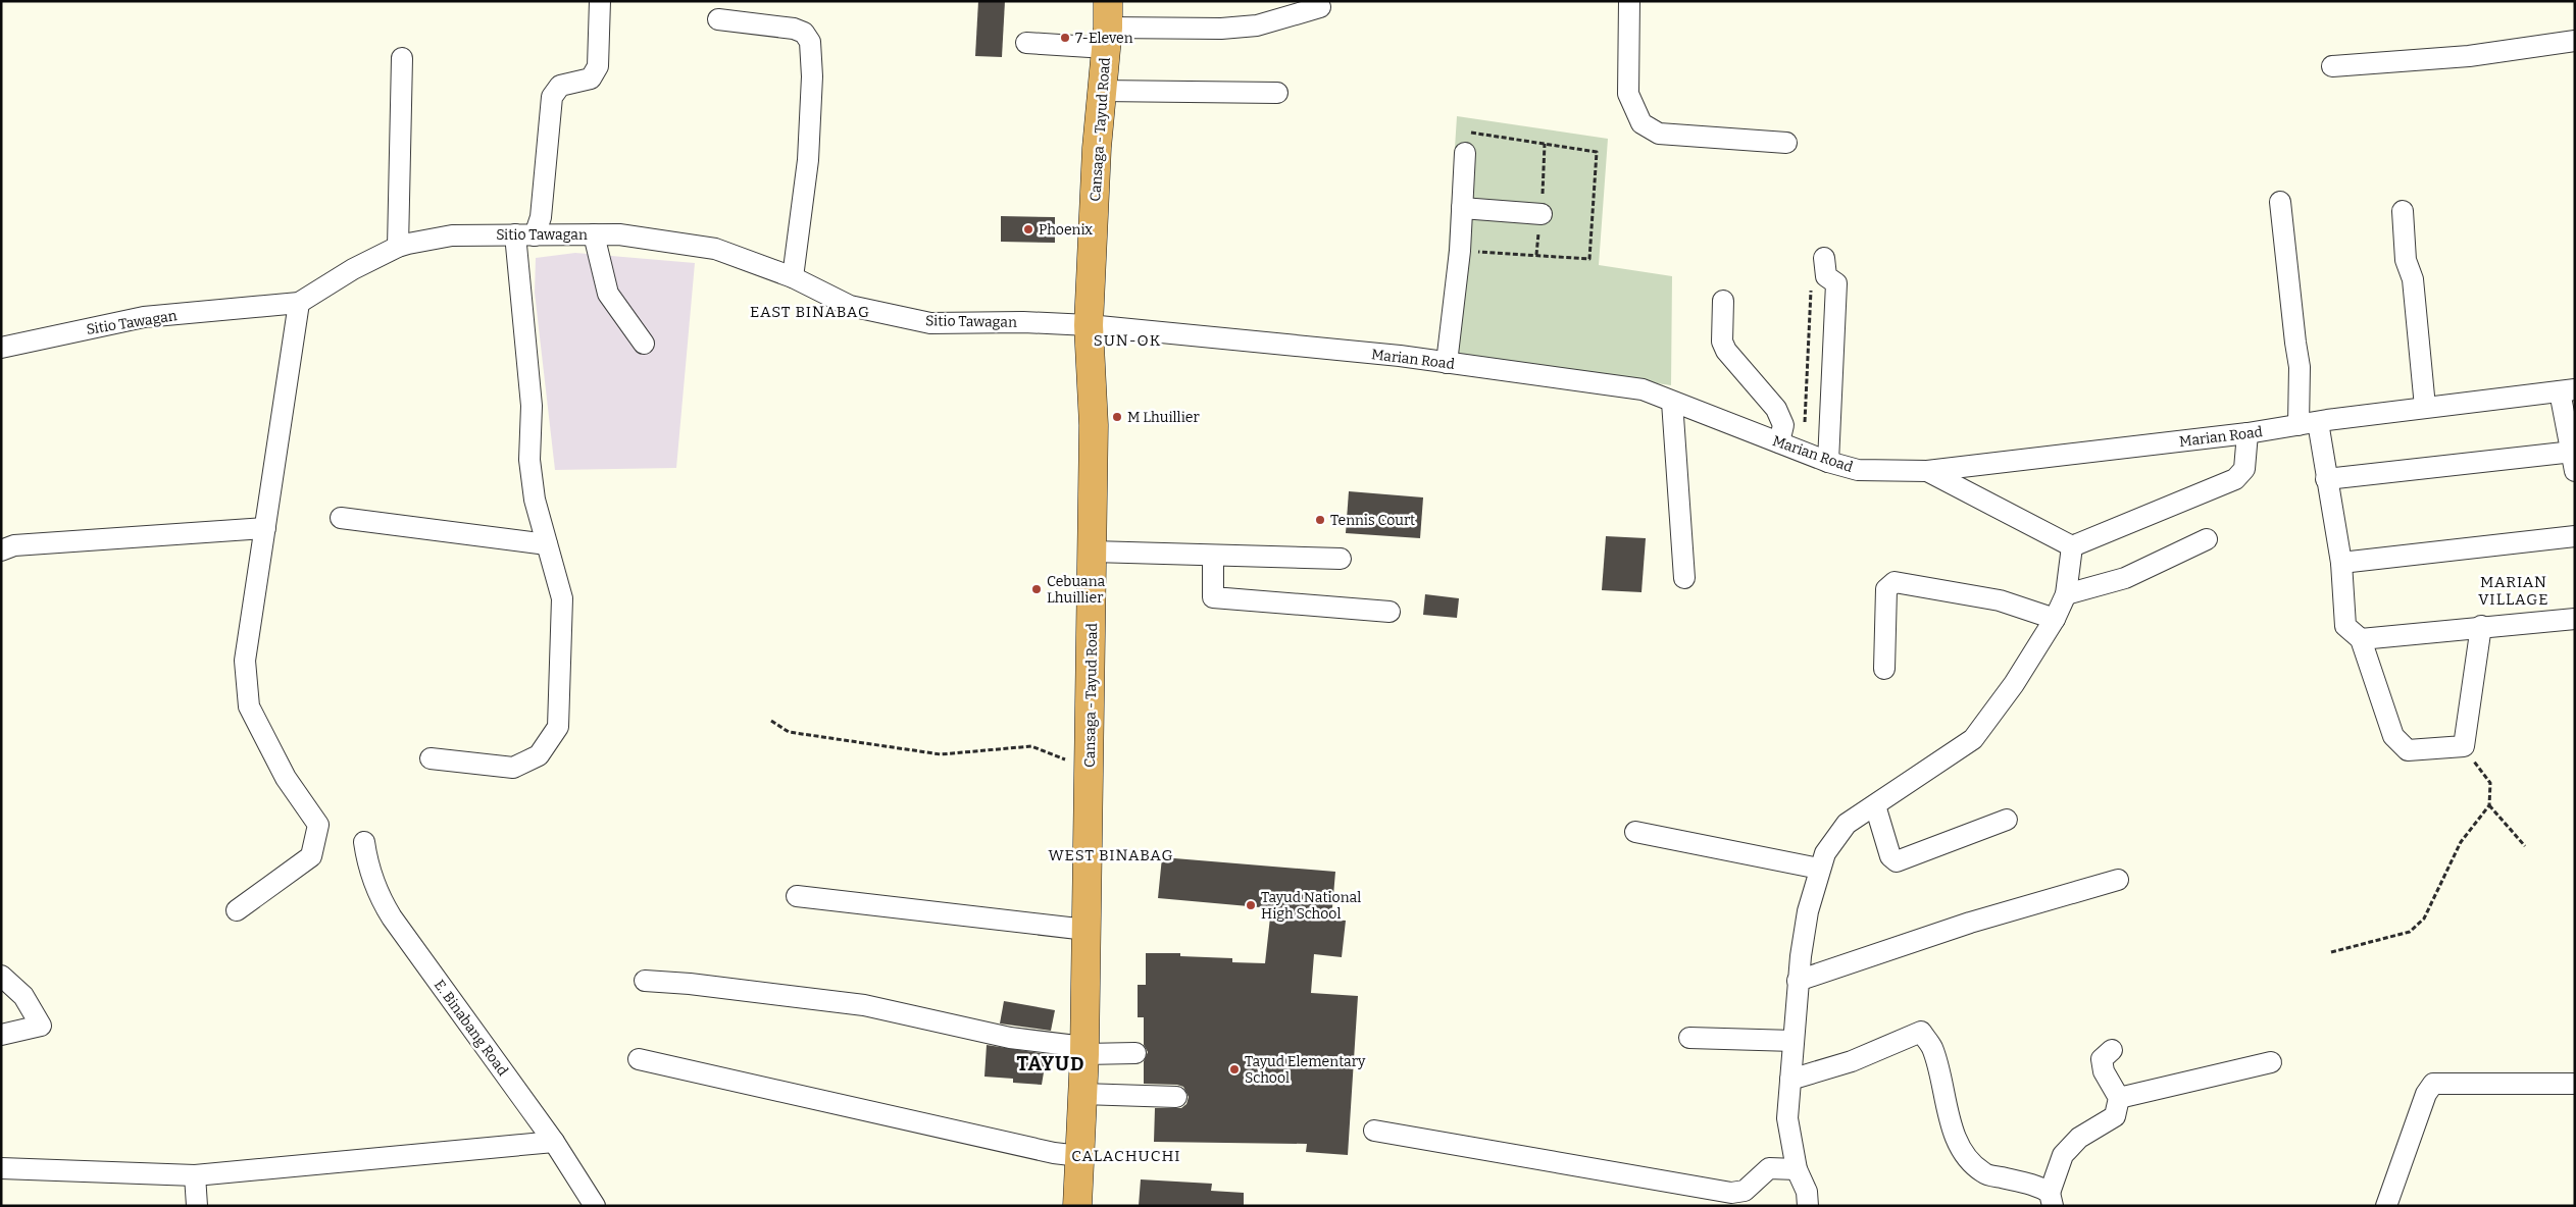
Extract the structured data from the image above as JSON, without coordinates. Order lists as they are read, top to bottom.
{
  "streets": {
    "highway": ["Cansaga - Tayud Road"],
    "street": ["Sitio Tawagan", "Marian Road", "E. Binabang Road"]
  },
  "crossings": [
    ["Cansaga - Tayud Road", "Sitio Tawagan"],
    ["Cansaga - Tayud Road", "Marian Road"],
    ["Sitio Tawagan", "Marian Road"]
  ],
  "districts": [
    "EAST BINABAG",
    "SUN-OK",
    "MARIAN VILLAGE",
    "WEST BINABAG",
    "TAYUD",
    "CALACHUCHI"
  ],
  "places": [
    "7-Eleven",
    "Phoenix",
    "M Lhuillier",
    "Tennis Court",
    "Cebuana Lhuillier",
    "Tayud National High School",
    "Tayud Elementary School"
  ]
}
